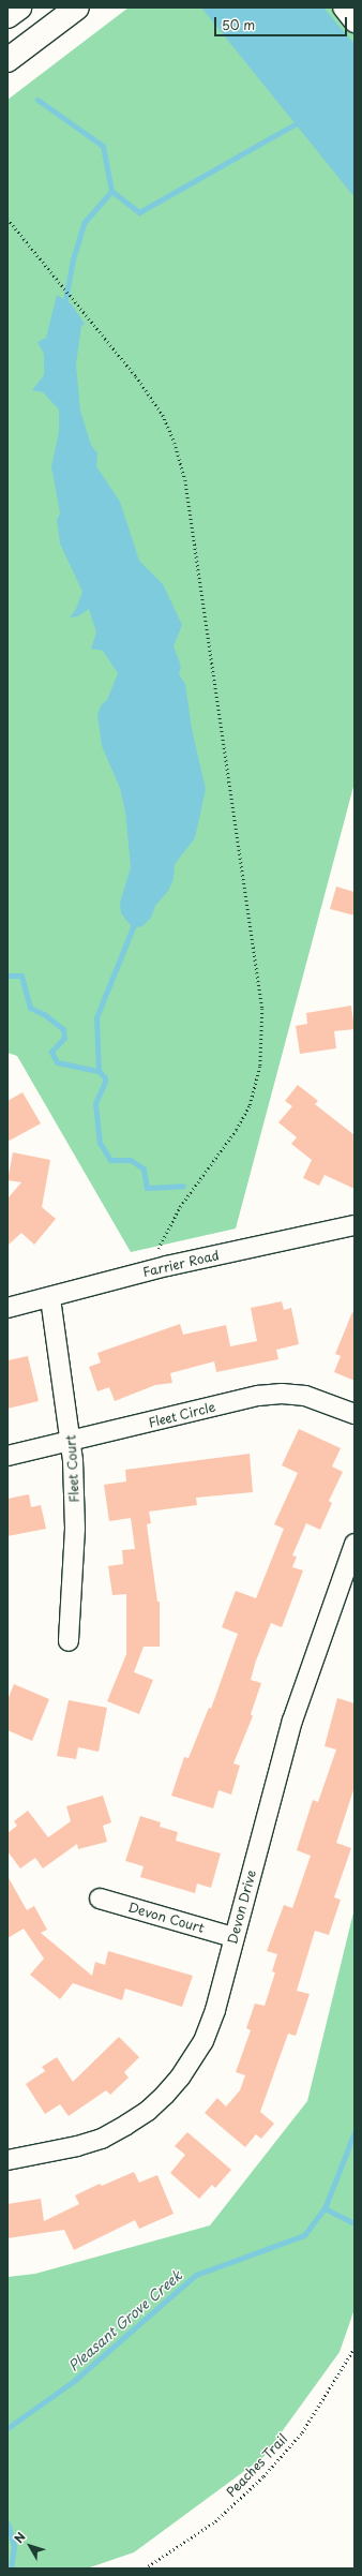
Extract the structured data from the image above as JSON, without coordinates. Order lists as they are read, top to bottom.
{
  "streets": {
    "street": [
      "Farrier Road",
      "Fleet Circle",
      "Fleet Court",
      "Devon Drive",
      "Devon Court"
    ],
    "path": ["Peaches Trail"]
  },
  "crossings": [
    ["Farrier Road", "Fleet Court"],
    ["Fleet Circle", "Fleet Court"],
    ["Devon Drive", "Devon Court"]
  ],
  "water": ["Pleasant Grove Creek"],
  "scale_bar": "50 m",
  "north": "top left"
}
